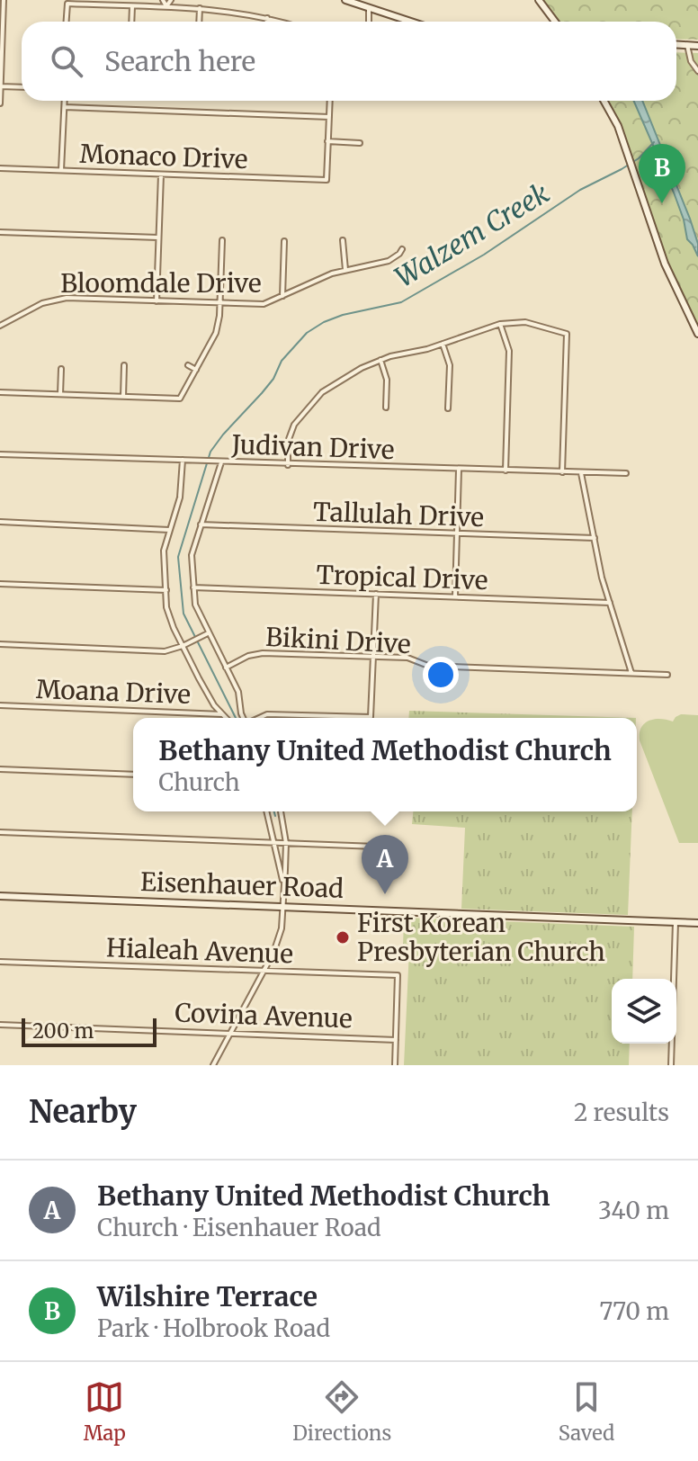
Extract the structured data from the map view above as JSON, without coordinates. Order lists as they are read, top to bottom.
{
  "streets": {
    "main road": ["Eisenhauer Road"],
    "street": [
      "Monaco Drive",
      "Bloomdale Drive",
      "Judivan Drive",
      "Tallulah Drive",
      "Tropical Drive",
      "Bikini Drive",
      "Moana Drive",
      "Hialeah Avenue",
      "Covina Avenue"
    ]
  },
  "crossings": [
    ["Hialeah Avenue", "Covina Avenue"]
  ],
  "water": ["Walzem Creek"],
  "places": ["First Korean Presbyterian Church"],
  "scale_bar": "200 m",
  "page": {
    "search": "Search here",
    "pins": ["B", "A"],
    "popup": ["Bethany United Methodist Church", "Church"],
    "scale": "200 m",
    "heading": ["Nearby", "2 results"],
    "list": [
      {
        "mark": "A",
        "name": "Bethany United Methodist Church",
        "note": "Church · Eisenhauer Road",
        "value": "340 m"
      },
      {
        "mark": "B",
        "name": "Wilshire Terrace",
        "note": "Park · Holbrook Road",
        "value": "770 m"
      }
    ],
    "nav": ["Map", "Directions", "Saved"]
  }
}
